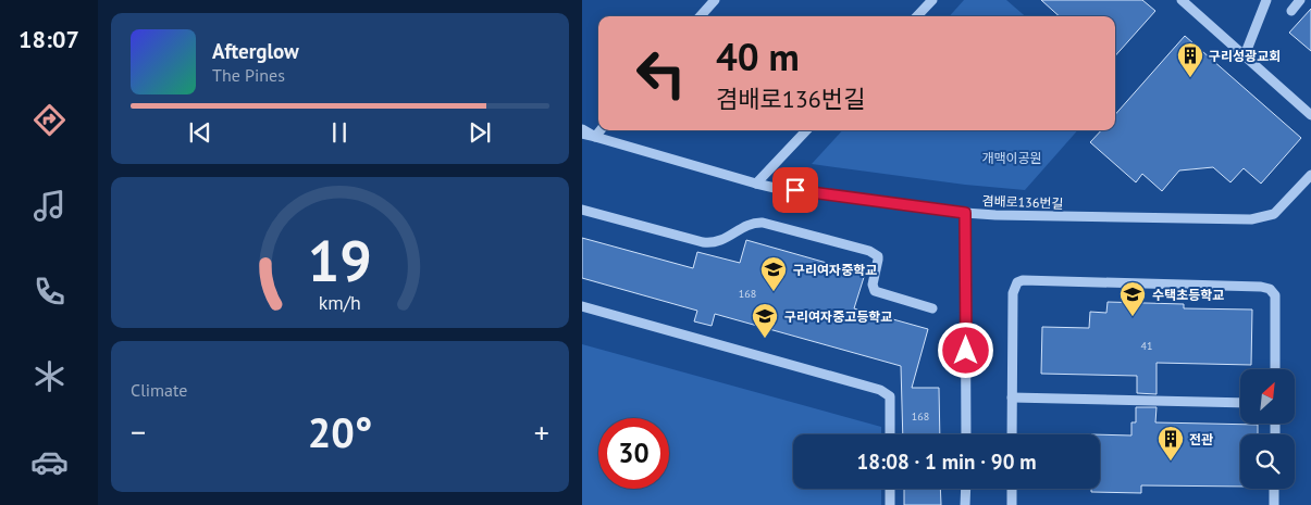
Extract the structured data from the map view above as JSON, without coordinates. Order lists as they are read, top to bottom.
{
  "streets": {
    "street": ["겸배로136번길"]
  },
  "parks": ["개맥이공원"],
  "places": {
    "building": ["구리성광교회", "전관"],
    "school or university": ["구리여자중학교", "수택초등학교", "구리여자중고등학교"]
  },
  "house_numbers": ["168", "41", "168"],
  "north": "top right",
  "page": {
    "tabs": "18:07",
    "turn": ["40 m", "겸배로136번길"],
    "song": ["Afterglow", "The Pines"],
    "tile": "Climate",
    "heat": ["−", "20°", "+"],
    "limit": "30",
    "trip": "18:08 · 1 min · 90 m",
    "gauge": ["19", "km/h"]
  }
}
